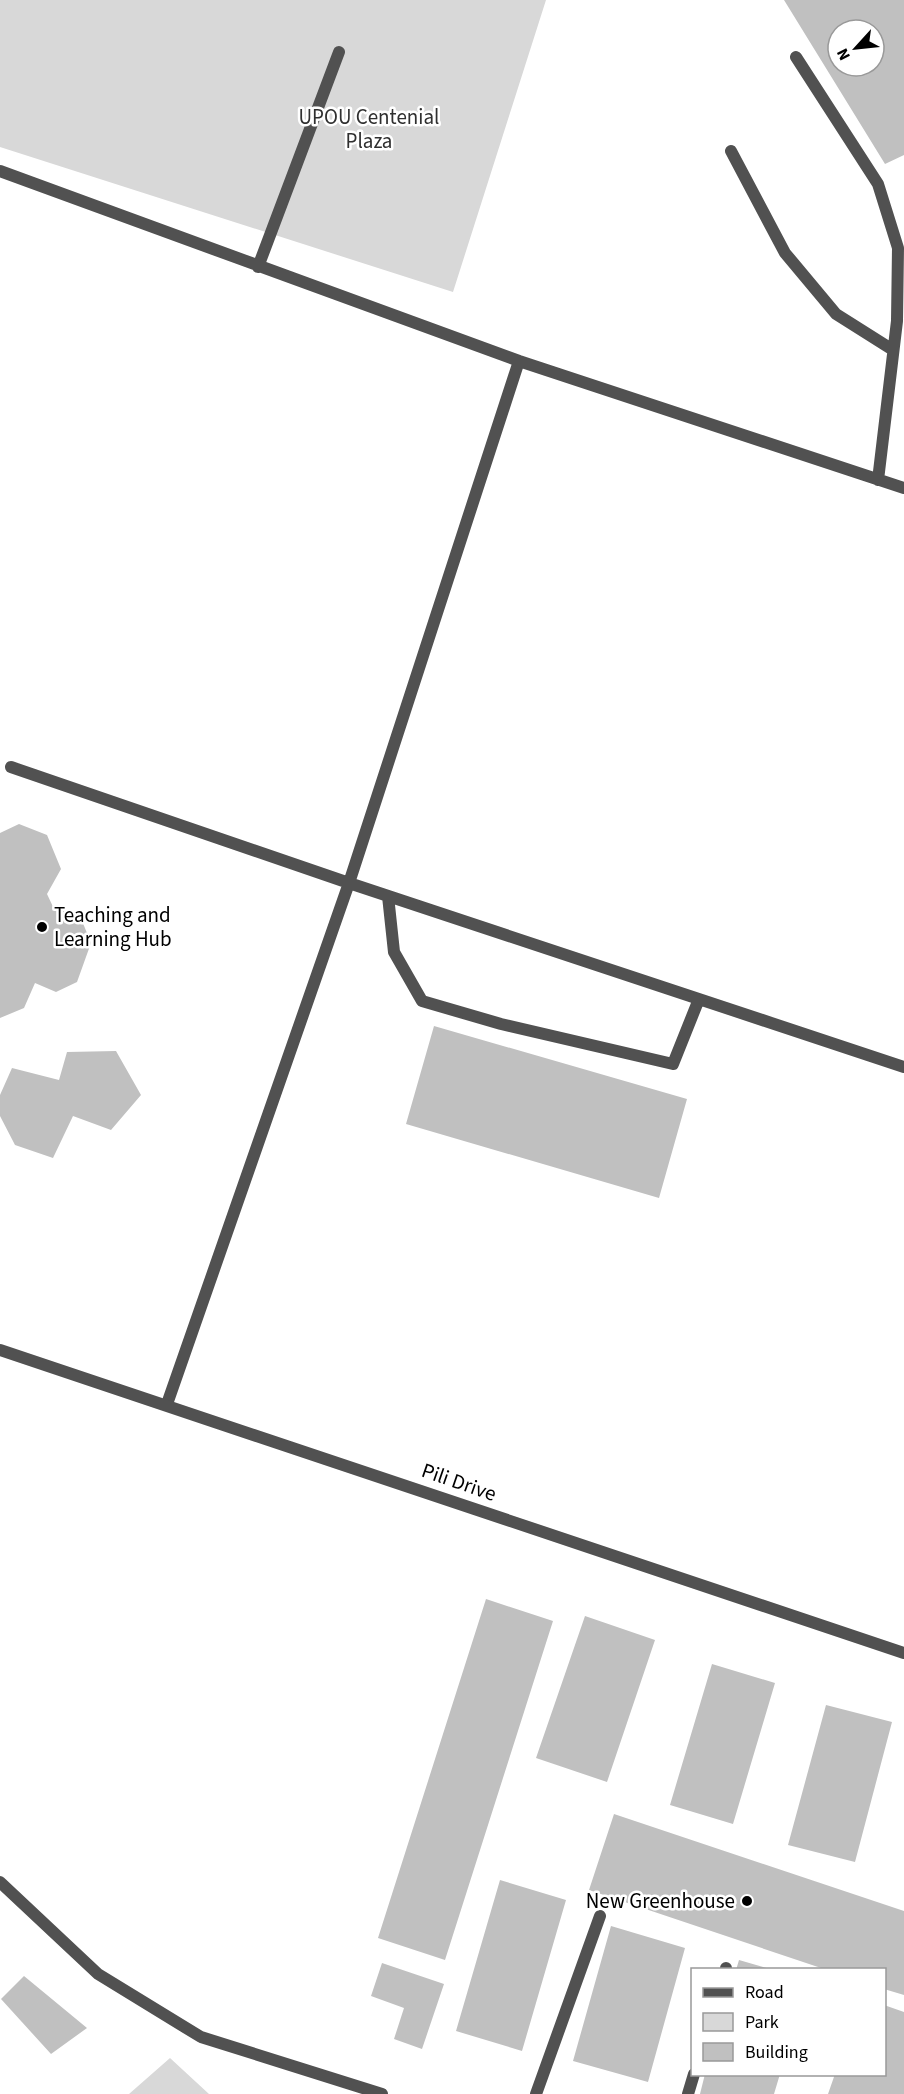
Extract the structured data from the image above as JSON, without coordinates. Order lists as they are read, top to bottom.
{
  "streets": {
    "street": ["Pili Drive"]
  },
  "parks": ["UPOU Centenial Plaza"],
  "places": ["Teaching and Learning Hub", "New Greenhouse"],
  "legend": ["Road", "Park", "Building"],
  "north": "bottom left"
}
